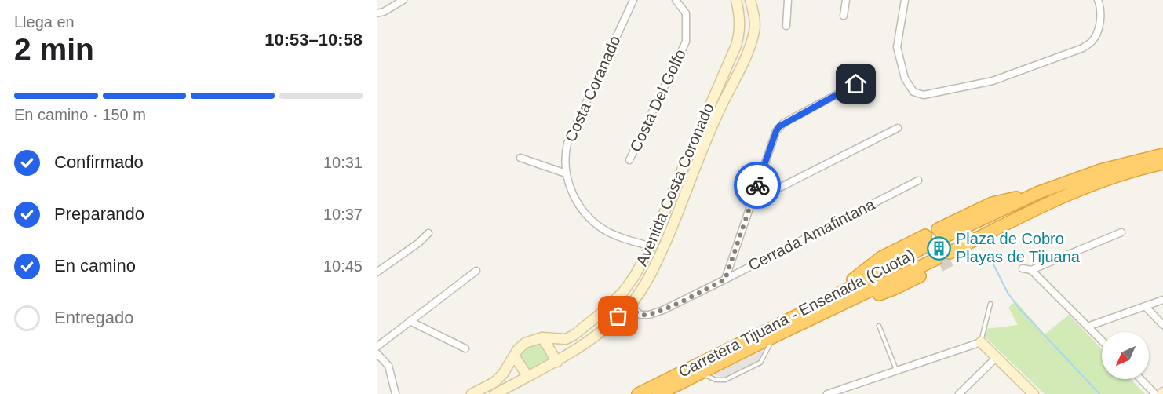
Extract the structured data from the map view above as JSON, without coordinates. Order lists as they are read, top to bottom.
{
  "streets": {
    "highway": ["Carretera Tijuana - Ensenada (Cuota)"],
    "street": [
      "Costa Coranado",
      "Costa Del Golfo",
      "Avenida Costa Coronado",
      "Cerrada Amafintana"
    ]
  },
  "crossings": [
    ["Costa Coranado", "Avenida Costa Coronado"],
    ["Avenida Costa Coronado", "Cerrada Amafintana"]
  ],
  "places": {
    "building": ["Plaza de Cobro Playas de Tijuana"]
  },
  "north": "bottom left",
  "page": {
    "heading": ["2 min", "Llega en", "10:53–10:58"],
    "bar": "En camino · 150 m",
    "list": [
      ["Confirmado", "10:31"],
      ["Preparando", "10:37"],
      ["En camino", "10:45"],
      "Entregado"
    ]
  }
}
